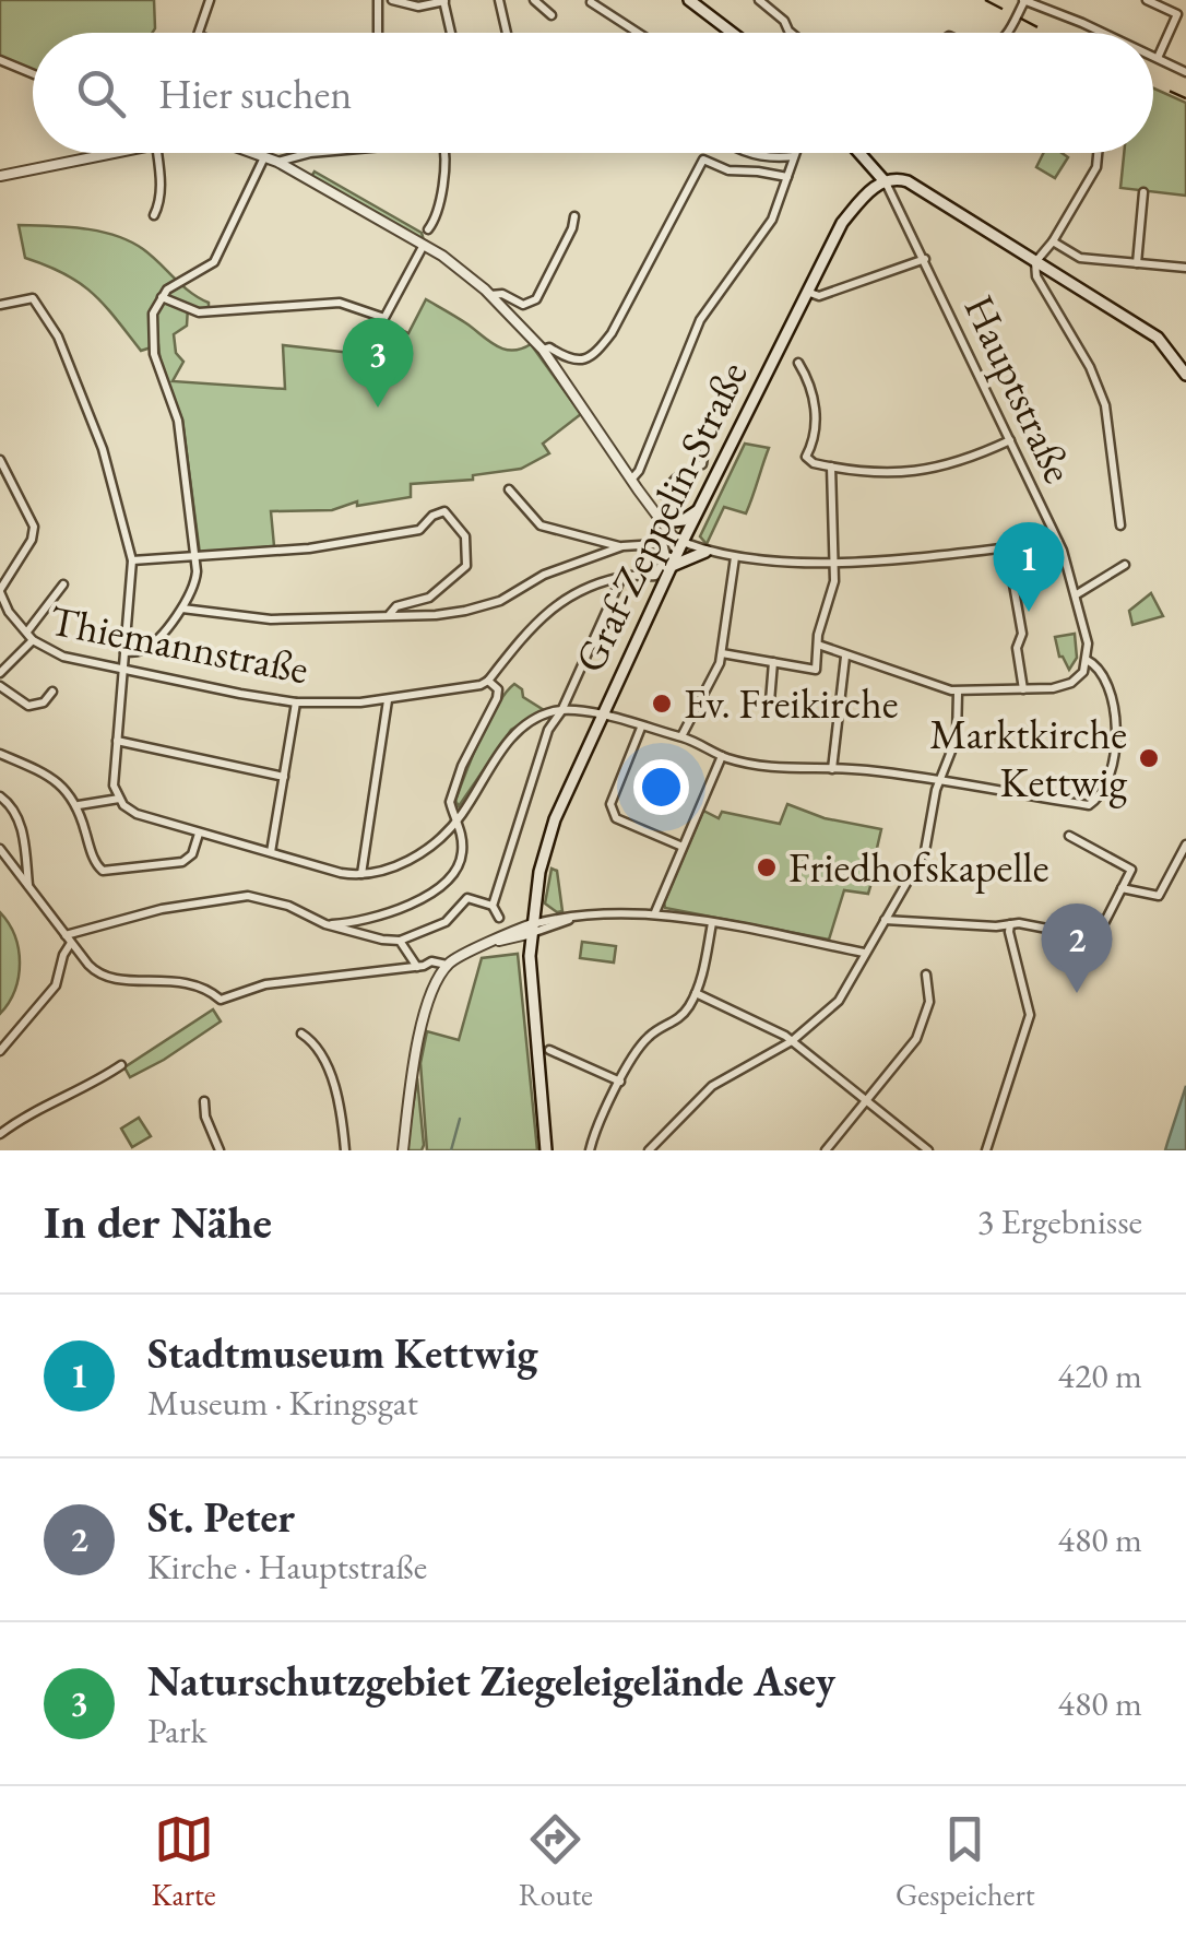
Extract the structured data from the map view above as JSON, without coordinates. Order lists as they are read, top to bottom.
{
  "streets": {
    "main road": ["Graf-Zeppelin-Straße"],
    "street": ["Hauptstraße", "Thiemannstraße"]
  },
  "crossings": [
    ["Hauptstraße", "Graf-Zeppelin-Straße"]
  ],
  "places": ["Ev. Freikirche", "Marktkirche Kettwig", "Friedhofskapelle"],
  "page": {
    "search": "Hier suchen",
    "pins": ["3", "1", "2"],
    "heading": ["In der Nähe", "3 Ergebnisse"],
    "list": [
      {
        "mark": "1",
        "name": "Stadtmuseum Kettwig",
        "note": "Museum · Kringsgat",
        "value": "420 m"
      },
      {
        "mark": "2",
        "name": "St. Peter",
        "note": "Kirche · Hauptstraße",
        "value": "480 m"
      },
      {
        "mark": "3",
        "name": "Naturschutzgebiet Ziegeleigelände Asey",
        "note": "Park",
        "value": "480 m"
      }
    ],
    "nav": ["Karte", "Route", "Gespeichert"]
  }
}
